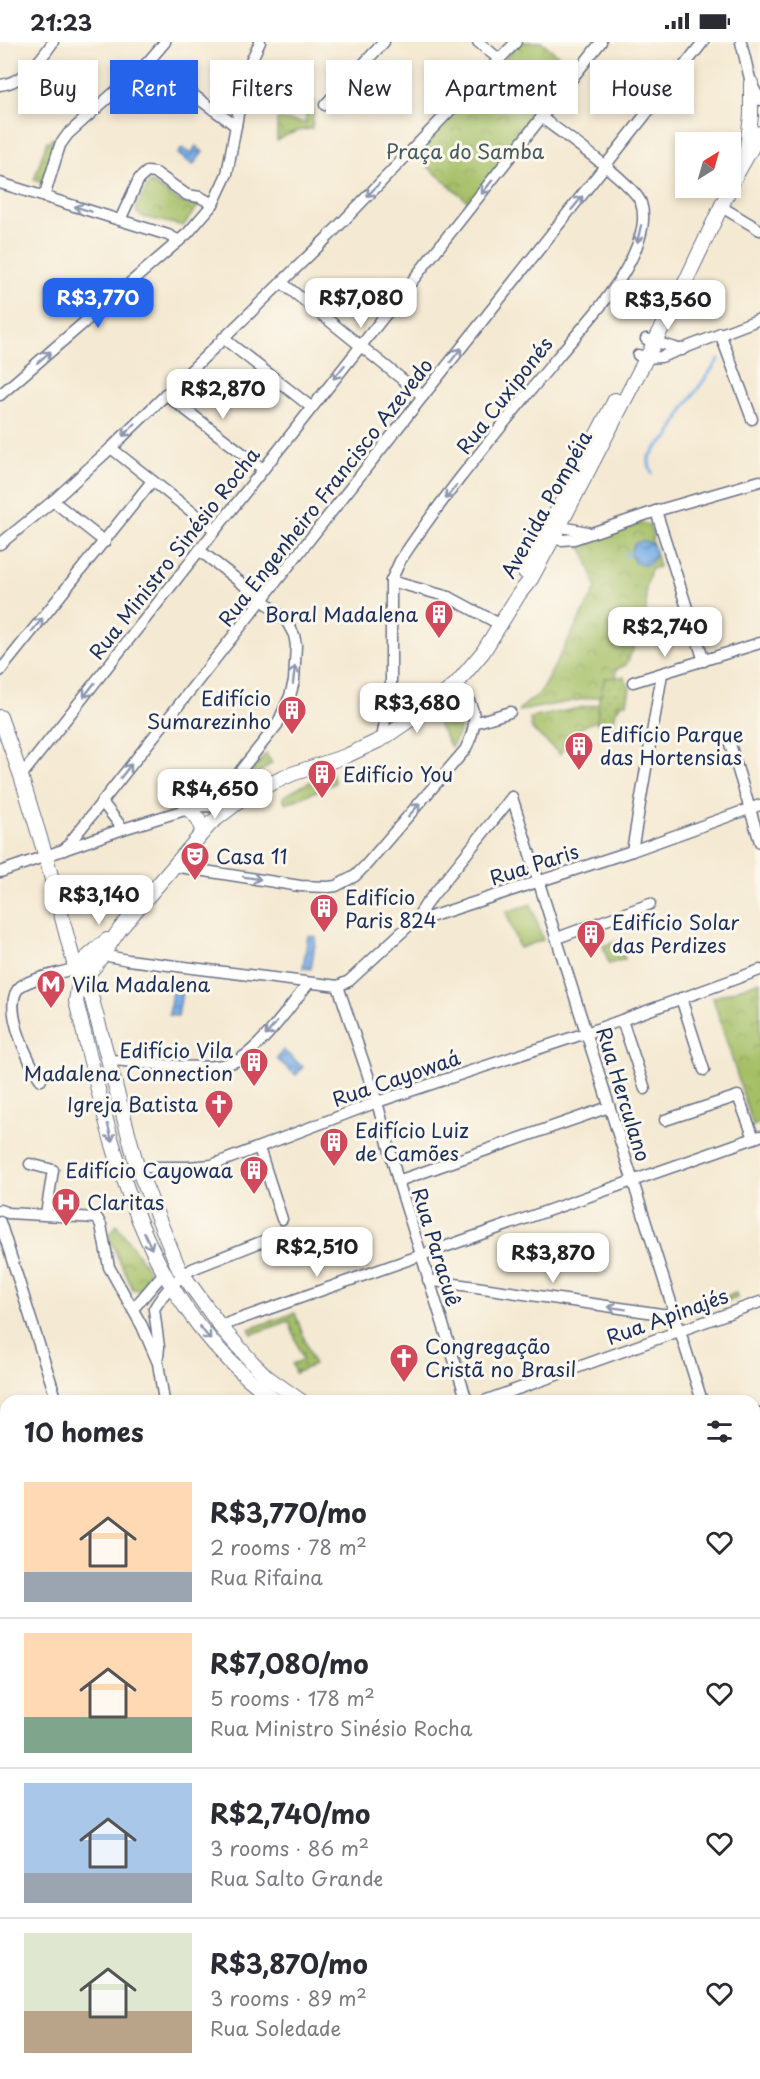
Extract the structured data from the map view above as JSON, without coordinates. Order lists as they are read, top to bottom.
{
  "streets": {
    "main road": ["Avenida Pompéia"],
    "street": [
      "Rua Cuxiponés",
      "Rua Engenheiro Francisco Azevedo",
      "Rua Ministro Sinésio Rocha",
      "Rua Paris",
      "Rua Cayowaá",
      "Rua Herculano",
      "Rua Paracuê",
      "Rua Apinajés"
    ]
  },
  "crossings": [
    ["Rua Cuxiponés", "Rua Engenheiro Francisco Azevedo"],
    ["Rua Cuxiponés", "Avenida Pompéia"],
    ["Rua Cuxiponés", "Rua Ministro Sinésio Rocha"],
    ["Rua Paris", "Rua Herculano"],
    ["Rua Cayowaá", "Rua Herculano"],
    ["Rua Cayowaá", "Rua Paracuê"],
    ["Rua Herculano", "Rua Apinajés"]
  ],
  "one_way": ["Rua Cuxiponés", "Rua Engenheiro Francisco Azevedo"],
  "parks": ["Praça do Samba"],
  "places": {
    "building": [
      "Boral Madalena",
      "Edifício Sumarezinho",
      "Edifício Parque das Hortensias",
      "Edifício You",
      "Edifício Paris 824",
      "Edifício Solar das Perdizes",
      "Edifício Vila Madalena Connection",
      "Edifício Luiz de Camões",
      "Edifício Cayowaa"
    ],
    "theatre": ["Casa 11"],
    "metro station": ["Vila Madalena"],
    "church": ["Igreja Batista", "Congregação Cristã no Brasil"],
    "hospital": ["Claritas"]
  },
  "north": "top right",
  "page": {
    "status": "21:23",
    "chip": [
      "Buy",
      "Rent",
      "Filters",
      "New",
      "Apartment",
      "House"
    ],
    "price": [
      "R$3,770",
      "R$7,080",
      "R$3,560",
      "R$2,870",
      "R$2,740",
      "R$3,680",
      "R$4,650",
      "R$3,140",
      "R$2,510",
      "R$3,870"
    ],
    "heading": "10 homes",
    "list": [
      {
        "name": "R$3,770/mo",
        "note": "2 rooms · 78 m² · Rua Rifaina"
      },
      {
        "name": "R$7,080/mo",
        "note": "5 rooms · 178 m² · Rua Ministro Sinésio Rocha"
      },
      {
        "name": "R$2,740/mo",
        "note": "3 rooms · 86 m² · Rua Salto Grande"
      },
      {
        "name": "R$3,870/mo",
        "note": "3 rooms · 89 m² · Rua Soledade"
      }
    ]
  }
}
